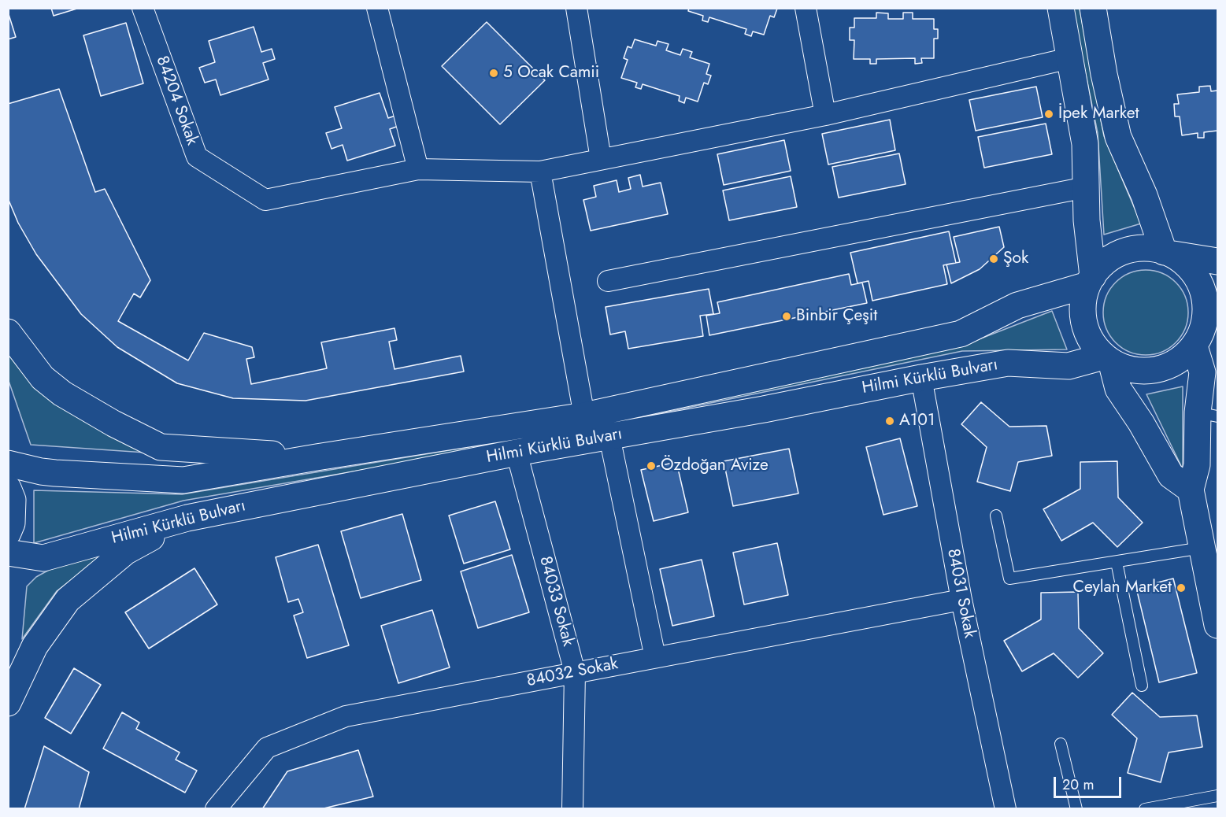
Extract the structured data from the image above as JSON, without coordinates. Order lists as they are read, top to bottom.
{
  "streets": {
    "main road": ["Hilmi Kürklü Bulvarı"],
    "street": [
      "84204 Sokak",
      "84031 Sokak",
      "84033 Sokak",
      "84032 Sokak"
    ]
  },
  "crossings": [
    ["Hilmi Kürklü Bulvarı", "84031 Sokak"],
    ["Hilmi Kürklü Bulvarı", "84033 Sokak"],
    ["84031 Sokak", "84032 Sokak"],
    ["84033 Sokak", "84032 Sokak"]
  ],
  "places": [
    "5 Ocak Camii",
    "İpek Market",
    "Şok",
    "Binbir Çeşit",
    "A101",
    "Özdoğan Avize",
    "Ceylan Market"
  ],
  "scale_bar": "20 m"
}
